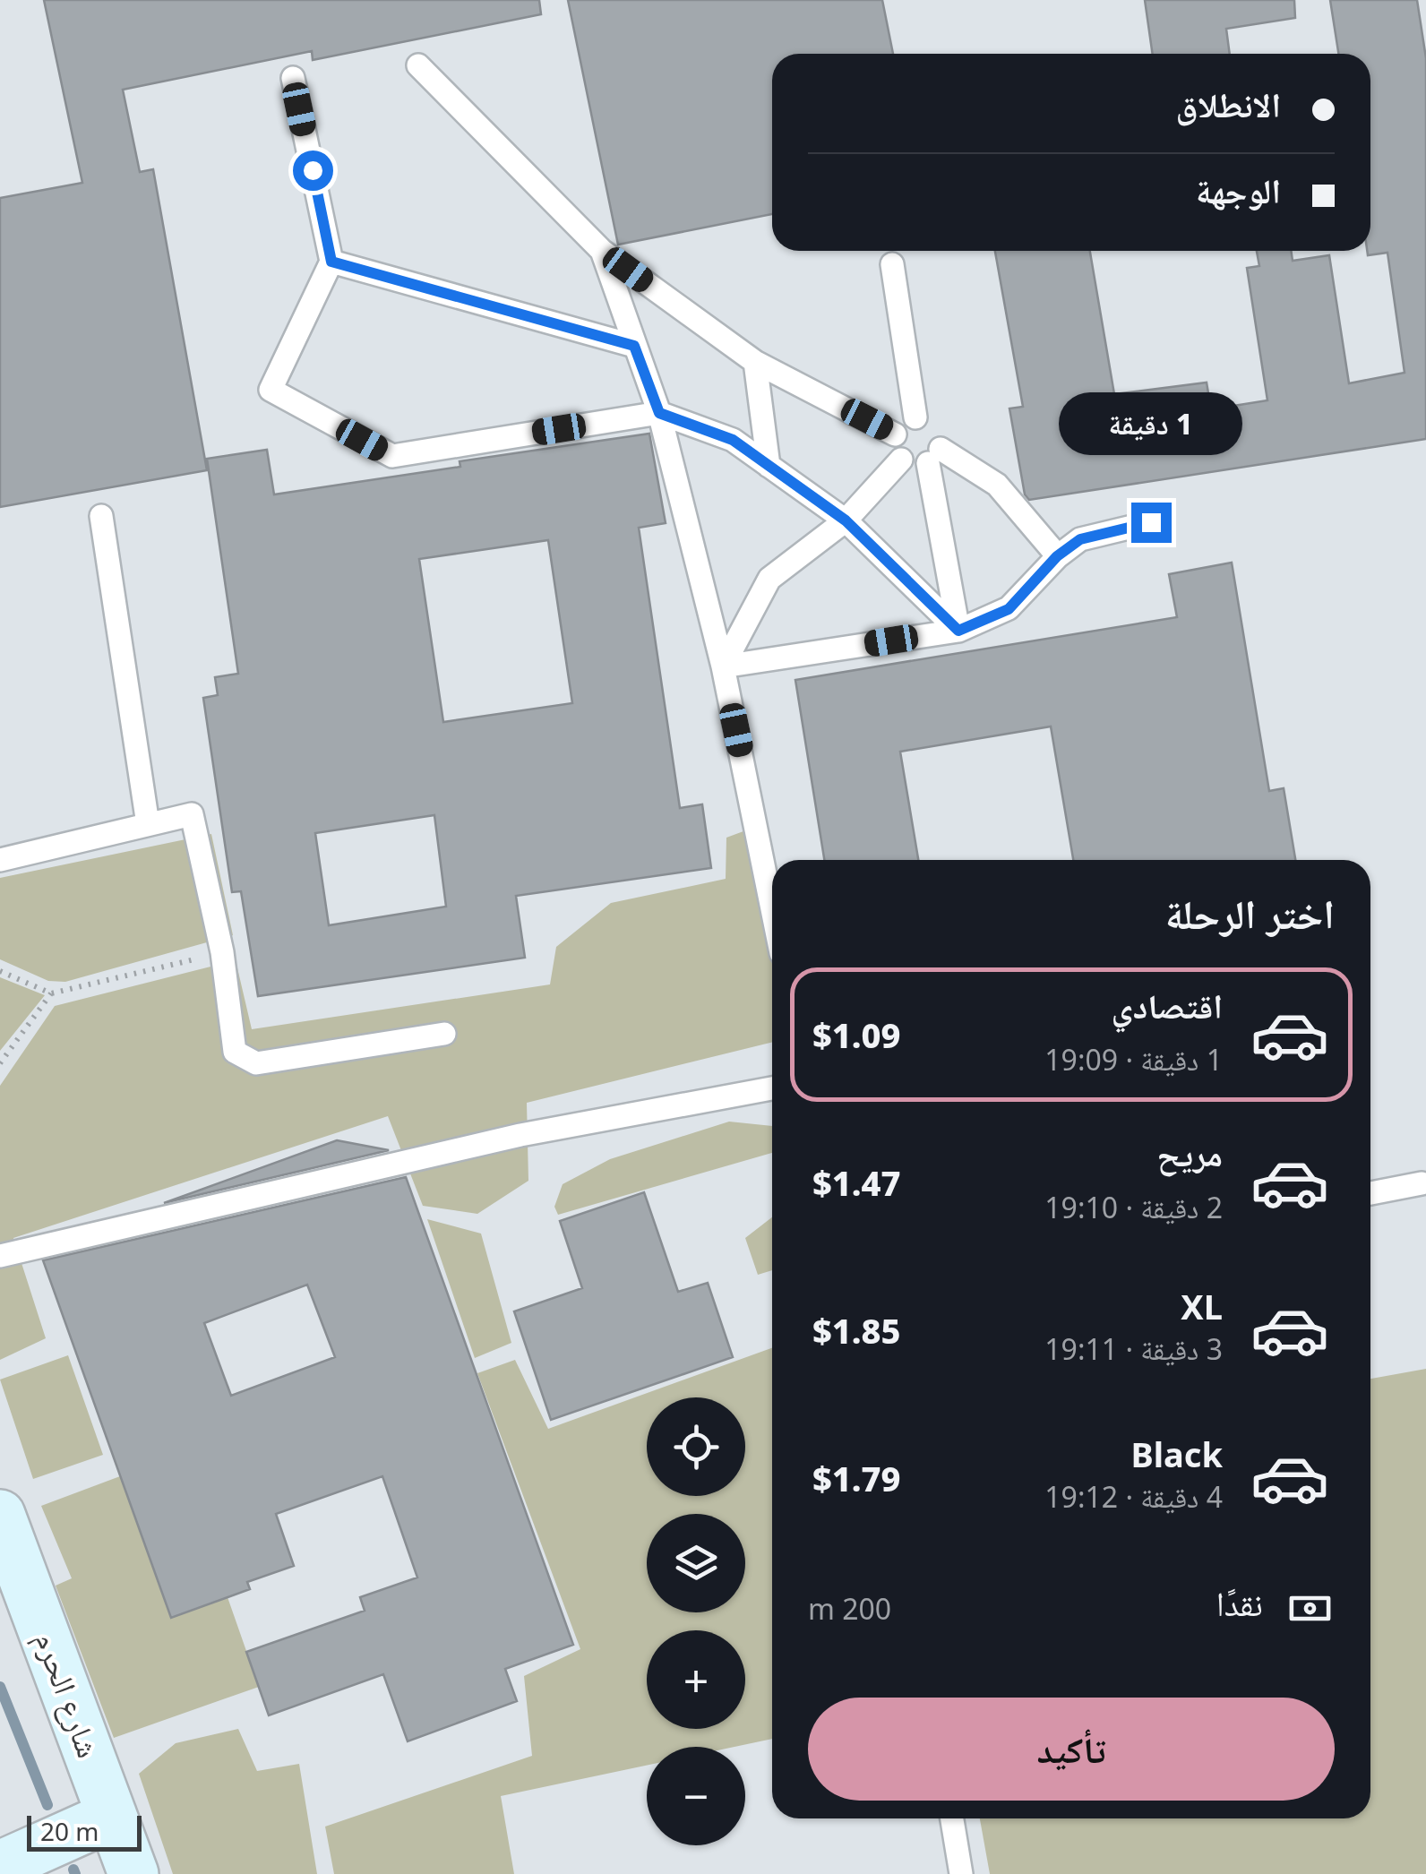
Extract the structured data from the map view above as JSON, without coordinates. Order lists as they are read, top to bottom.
{
  "streets": {
    "street": ["شارع الحرم"]
  },
  "scale_bar": "20 m",
  "page": {
    "banner": ["الانطلاق", "الوجهة"],
    "bubble": "1 دقيقة",
    "heading": "اختر الرحلة",
    "list": [
      {
        "name": "اقتصادي",
        "note": "1 دقيقة · 19:09",
        "value": "$1.09"
      },
      {
        "name": "مريح",
        "note": "2 دقيقة · 19:10",
        "value": "$1.47"
      },
      {
        "name": "XL",
        "note": "3 دقيقة · 19:11",
        "value": "$1.85"
      },
      {
        "name": "Black",
        "note": "4 دقيقة · 19:12",
        "value": "$1.79"
      }
    ],
    "map_buttons": ["+", "−"],
    "pay": ["نقدًا", "200 m"],
    "buttons": "تأكيد",
    "scale": "20 m"
  }
}
